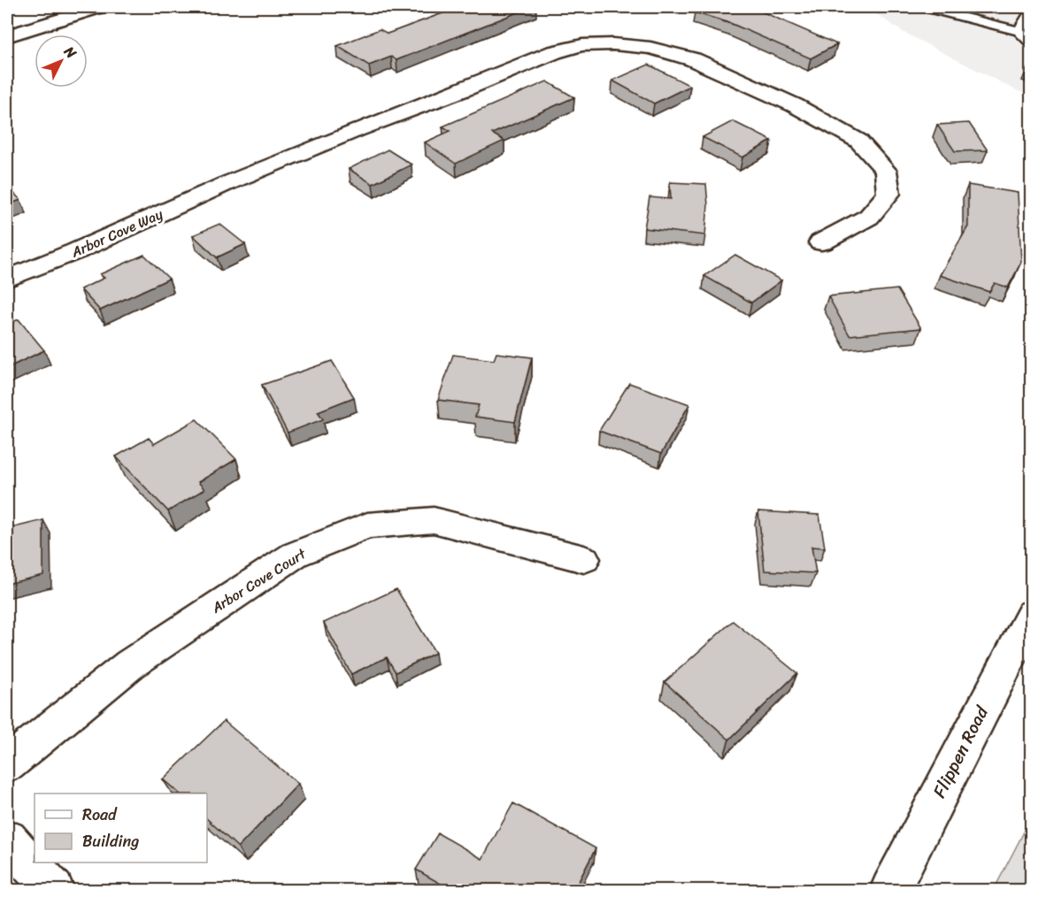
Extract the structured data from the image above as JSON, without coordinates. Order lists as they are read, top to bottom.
{
  "streets": {
    "street": ["Arbor Cove Way", "Arbor Cove Court", "Flippen Road"]
  },
  "legend": ["Road", "Building"],
  "north": "top right"
}
